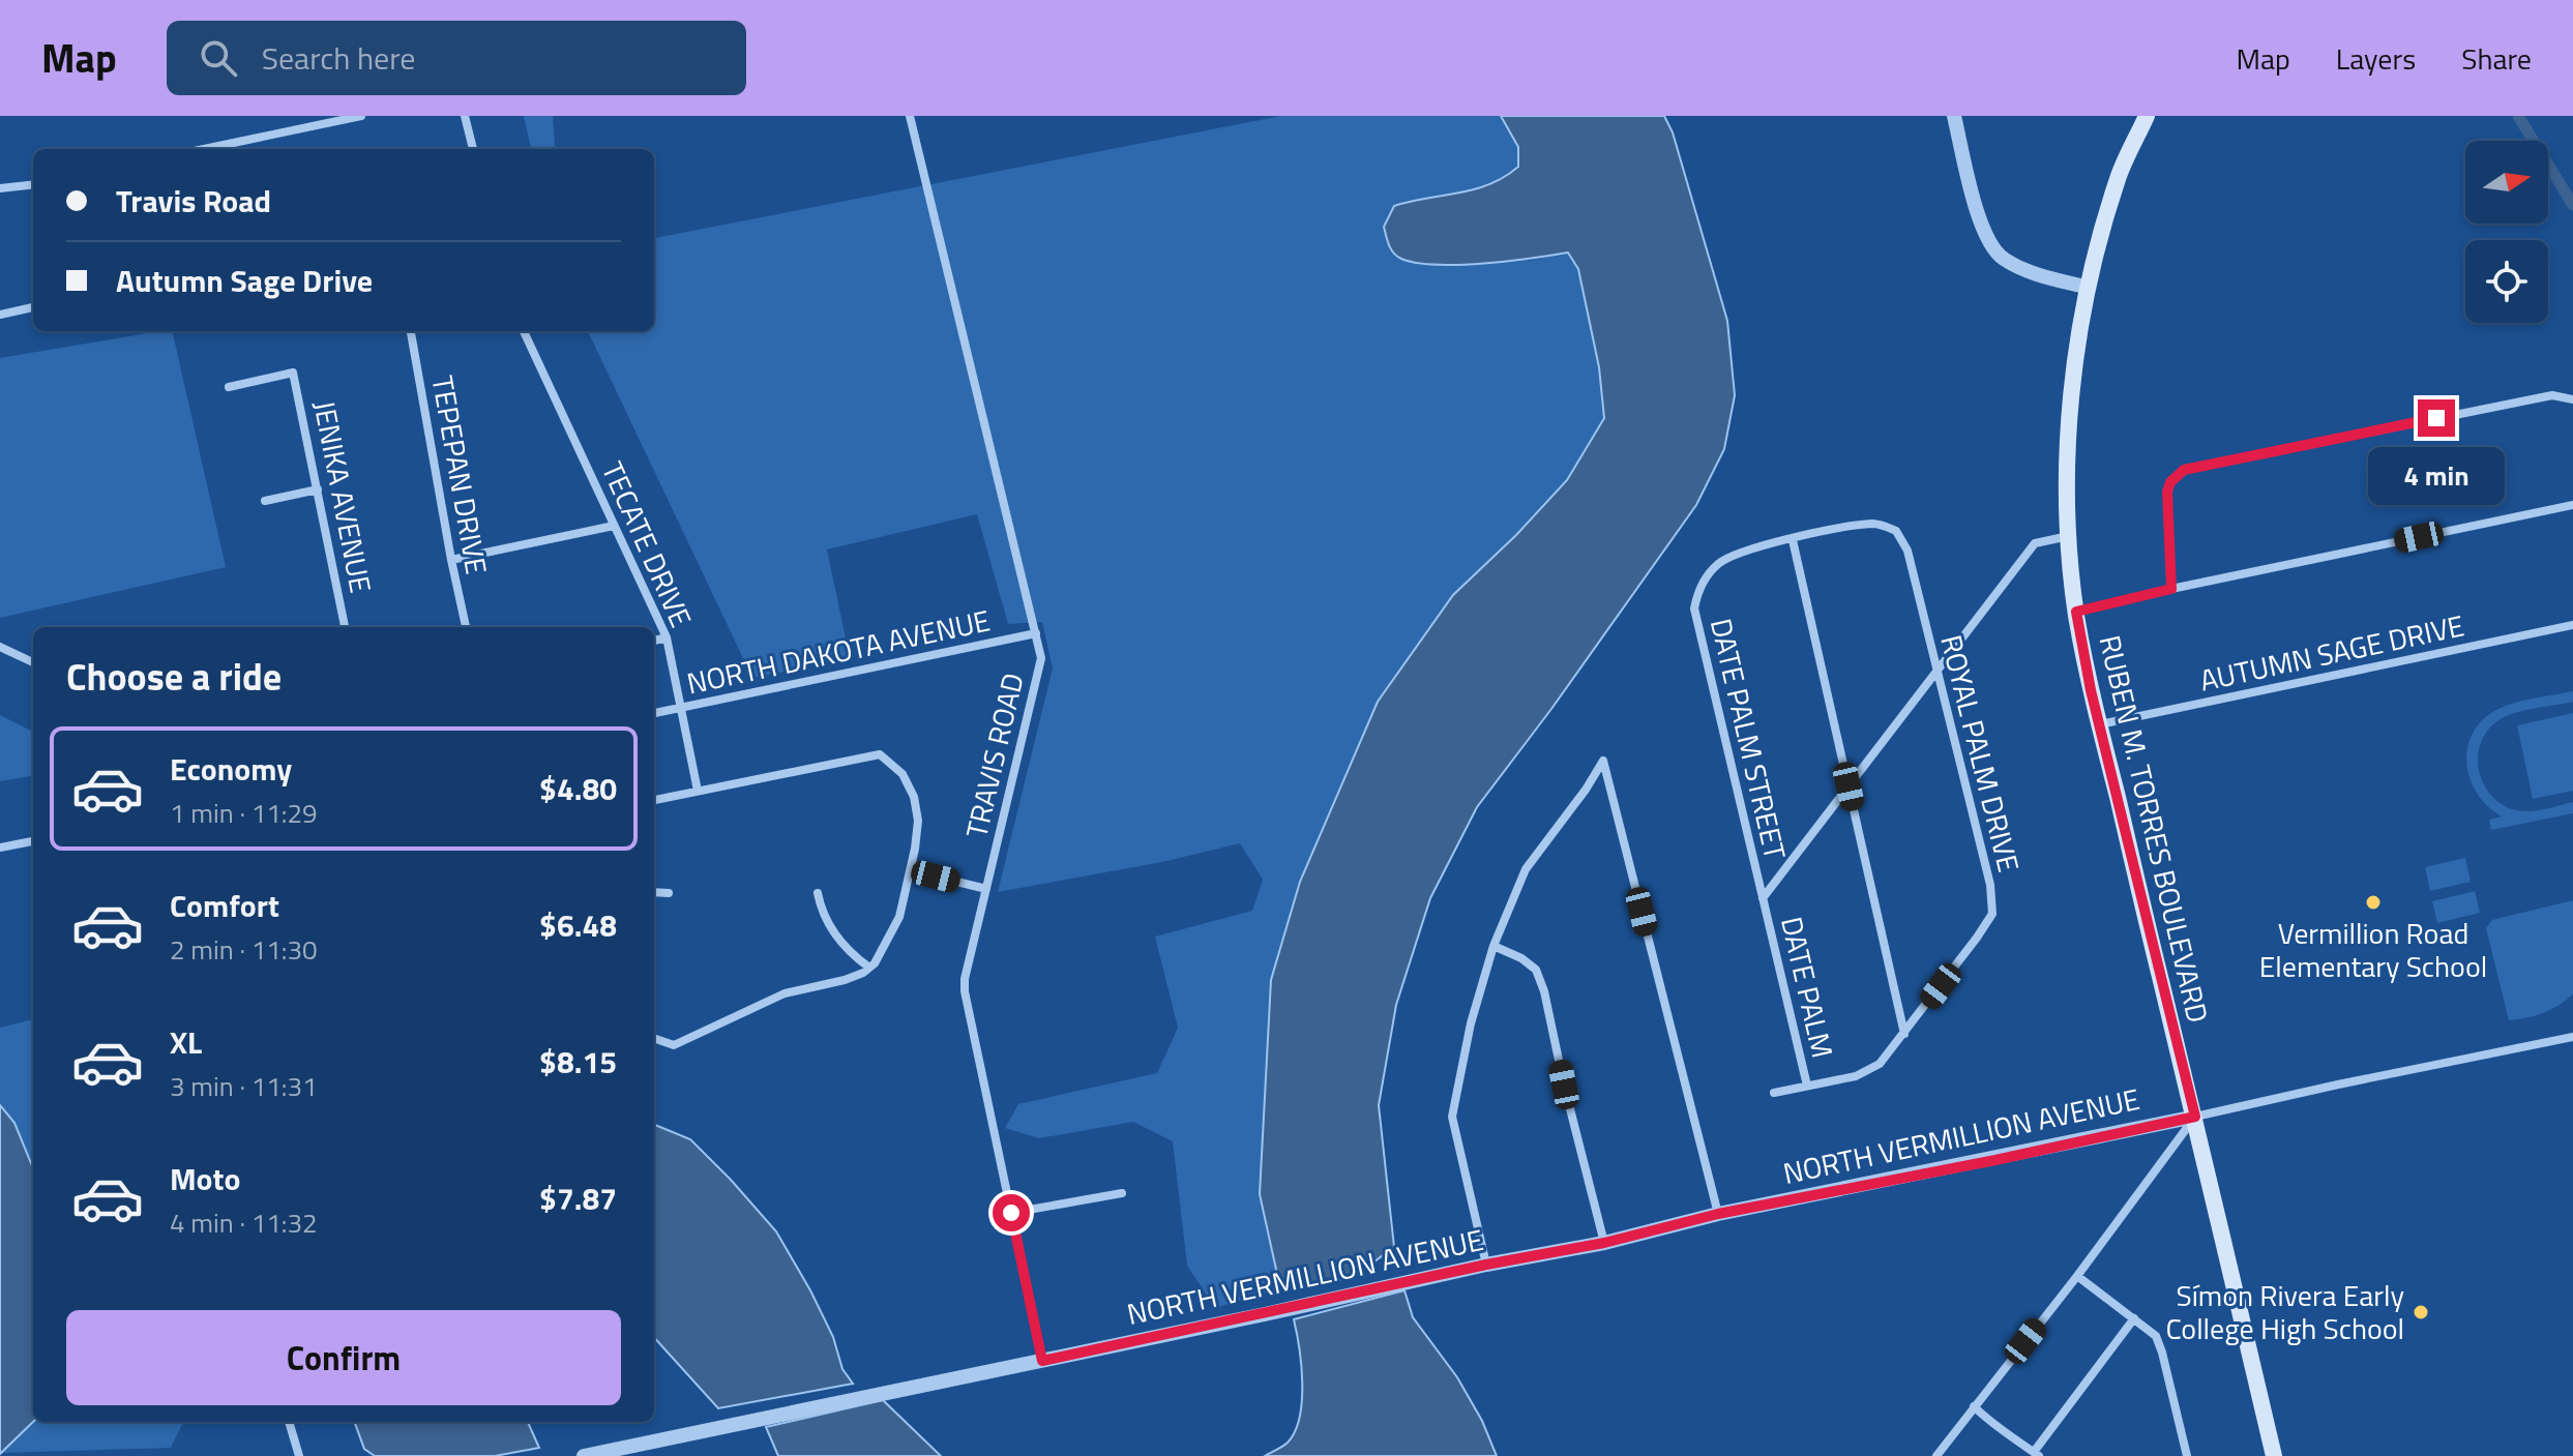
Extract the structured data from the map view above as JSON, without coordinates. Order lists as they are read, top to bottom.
{
  "streets": {
    "main road": ["RUBEN M. TORRES BOULEVARD"],
    "street": [
      "TEPEPAN DRIVE",
      "JENIKA AVENUE",
      "TECATE DRIVE",
      "NORTH DAKOTA AVENUE",
      "AUTUMN SAGE DRIVE",
      "DATE PALM STREET",
      "ROYAL PALM DRIVE",
      "TRAVIS ROAD",
      "DATE PALM",
      "NORTH VERMILLION AVENUE"
    ]
  },
  "crossings": [
    ["TECATE DRIVE", "NORTH DAKOTA AVENUE"],
    ["NORTH DAKOTA AVENUE", "TRAVIS ROAD"],
    ["AUTUMN SAGE DRIVE", "RUBEN M. TORRES BOULEVARD"],
    ["DATE PALM STREET", "ROYAL PALM DRIVE"],
    ["DATE PALM STREET", "DATE PALM"],
    ["ROYAL PALM DRIVE", "DATE PALM"],
    ["TRAVIS ROAD", "NORTH VERMILLION AVENUE"],
    ["RUBEN M. TORRES BOULEVARD", "NORTH VERMILLION AVENUE"]
  ],
  "places": ["Vermillion Road Elementary School", "Símon Rivera Early College High School"],
  "north": "right",
  "page": {
    "header": "Map",
    "search": "Search here",
    "nav": ["Map", "Layers", "Share"],
    "banner": ["Travis Road", "Autumn Sage Drive"],
    "bubble": "4 min",
    "heading": "Choose a ride",
    "list": [
      {
        "name": "Economy",
        "note": "1 min · 11:29",
        "value": "$4.80"
      },
      {
        "name": "Comfort",
        "note": "2 min · 11:30",
        "value": "$6.48"
      },
      {
        "name": "XL",
        "note": "3 min · 11:31",
        "value": "$8.15"
      },
      {
        "name": "Moto",
        "note": "4 min · 11:32",
        "value": "$7.87"
      }
    ],
    "buttons": "Confirm"
  }
}
